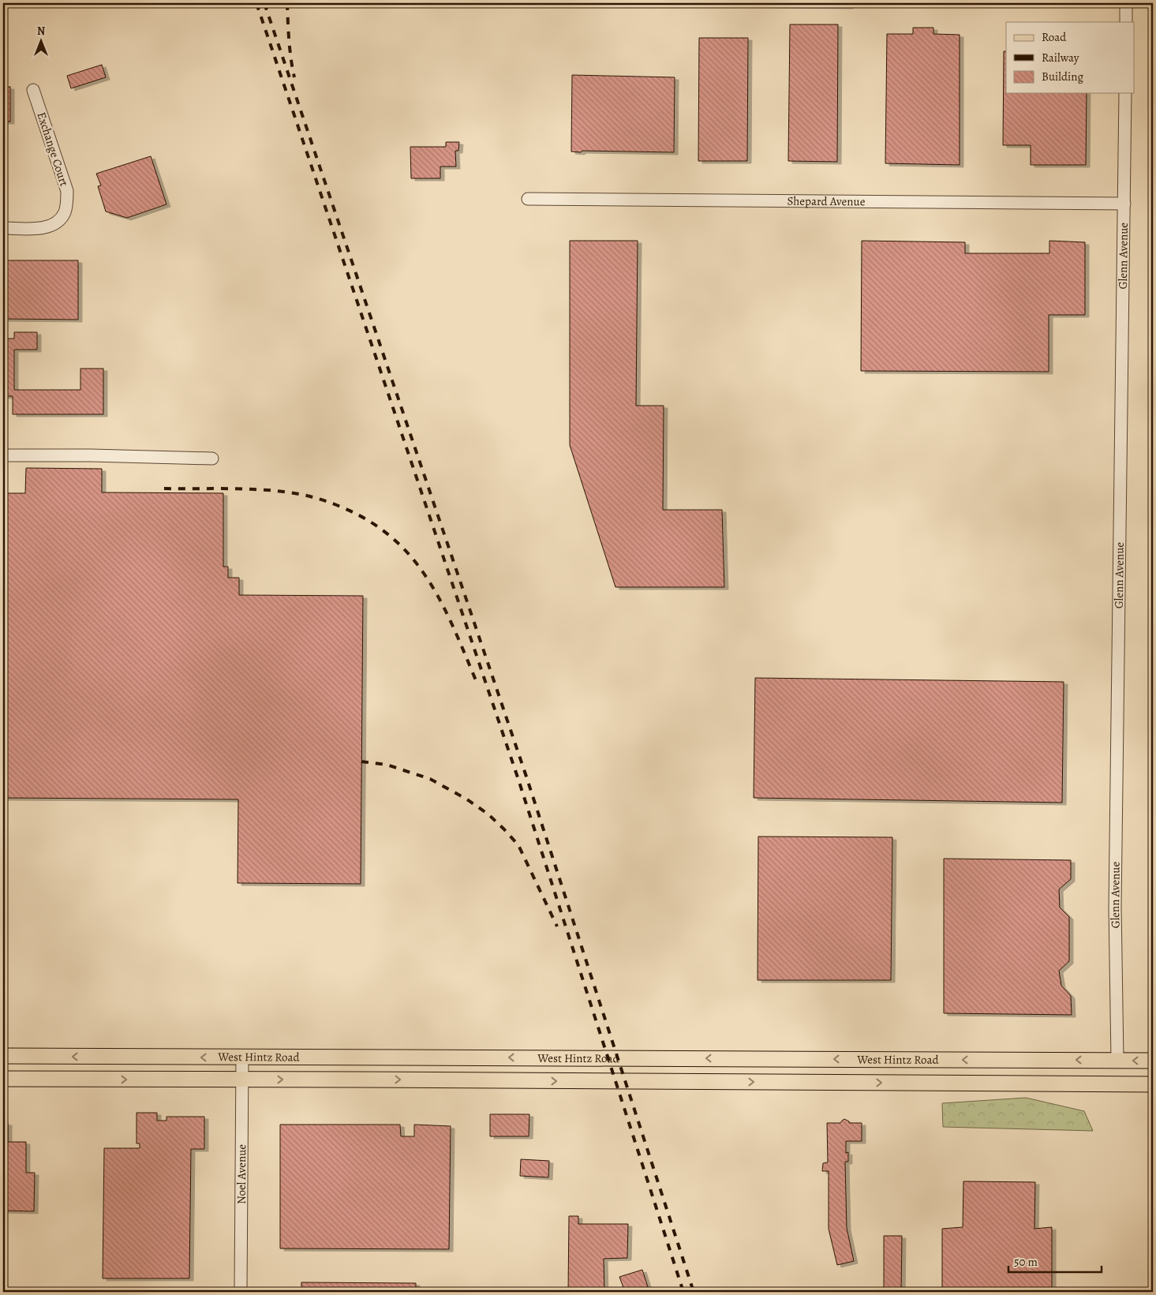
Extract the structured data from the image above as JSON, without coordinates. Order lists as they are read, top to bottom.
{
  "streets": {
    "main road": ["West Hintz Road"],
    "street": [
      "Exchange Court",
      "Shepard Avenue",
      "Glenn Avenue",
      "Noel Avenue"
    ]
  },
  "crossings": [
    ["Shepard Avenue", "Glenn Avenue"],
    ["Glenn Avenue", "West Hintz Road"],
    ["West Hintz Road", "Noel Avenue"]
  ],
  "legend": ["Road", "Railway", "Building"],
  "scale_bar": "50 m",
  "north": "top"
}
